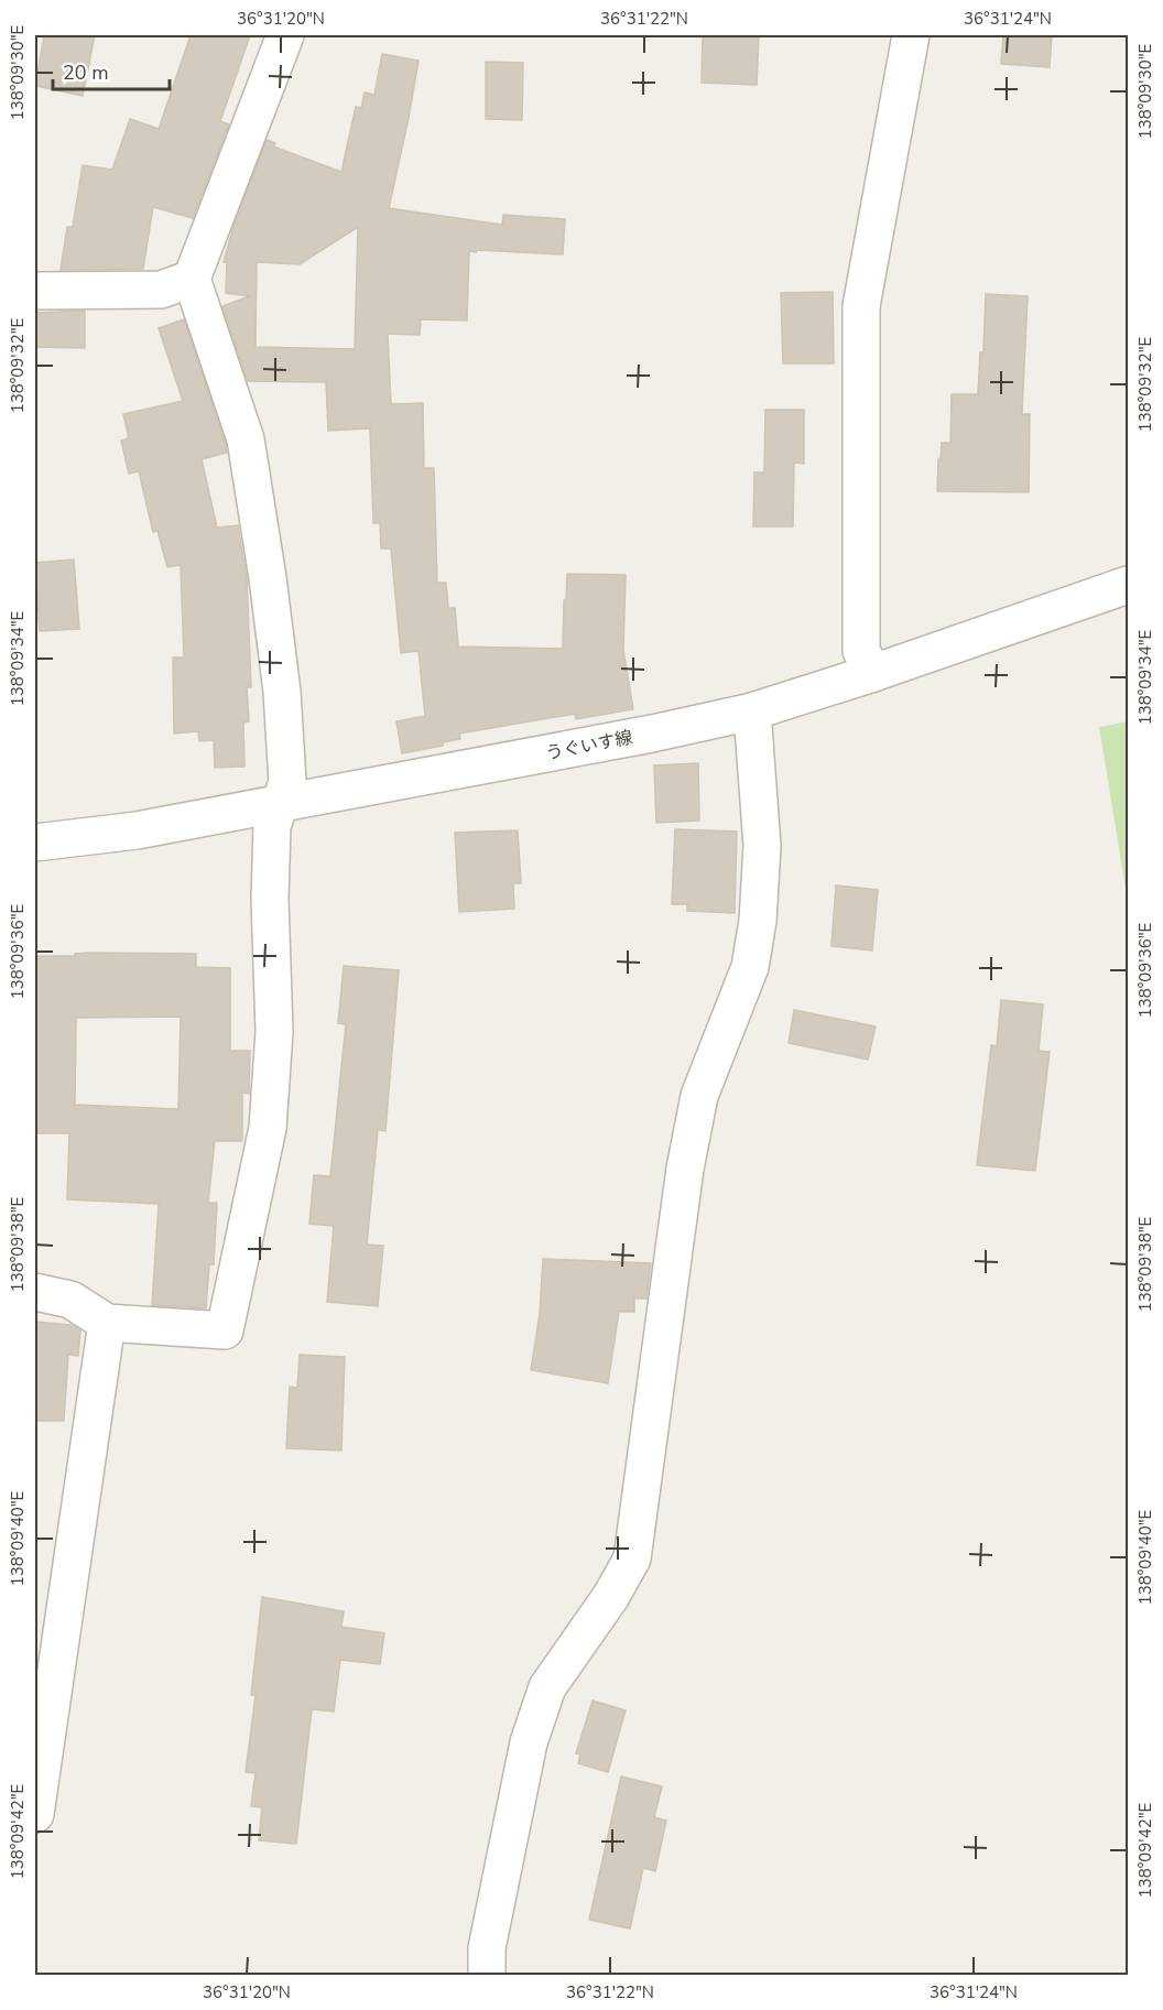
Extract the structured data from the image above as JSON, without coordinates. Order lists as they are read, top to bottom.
{
  "streets": {
    "street": ["うぐいす線"]
  },
  "scale_bar": "20 m",
  "coordinates": [
    "36°31'20\"N",
    "36°31'22\"N",
    "36°31'24\"N",
    "138°09'30\"E",
    "138°09'32\"E",
    "138°09'34\"E",
    "138°09'36\"E",
    "138°09'38\"E",
    "138°09'40\"E",
    "138°09'42\"E"
  ]
}
